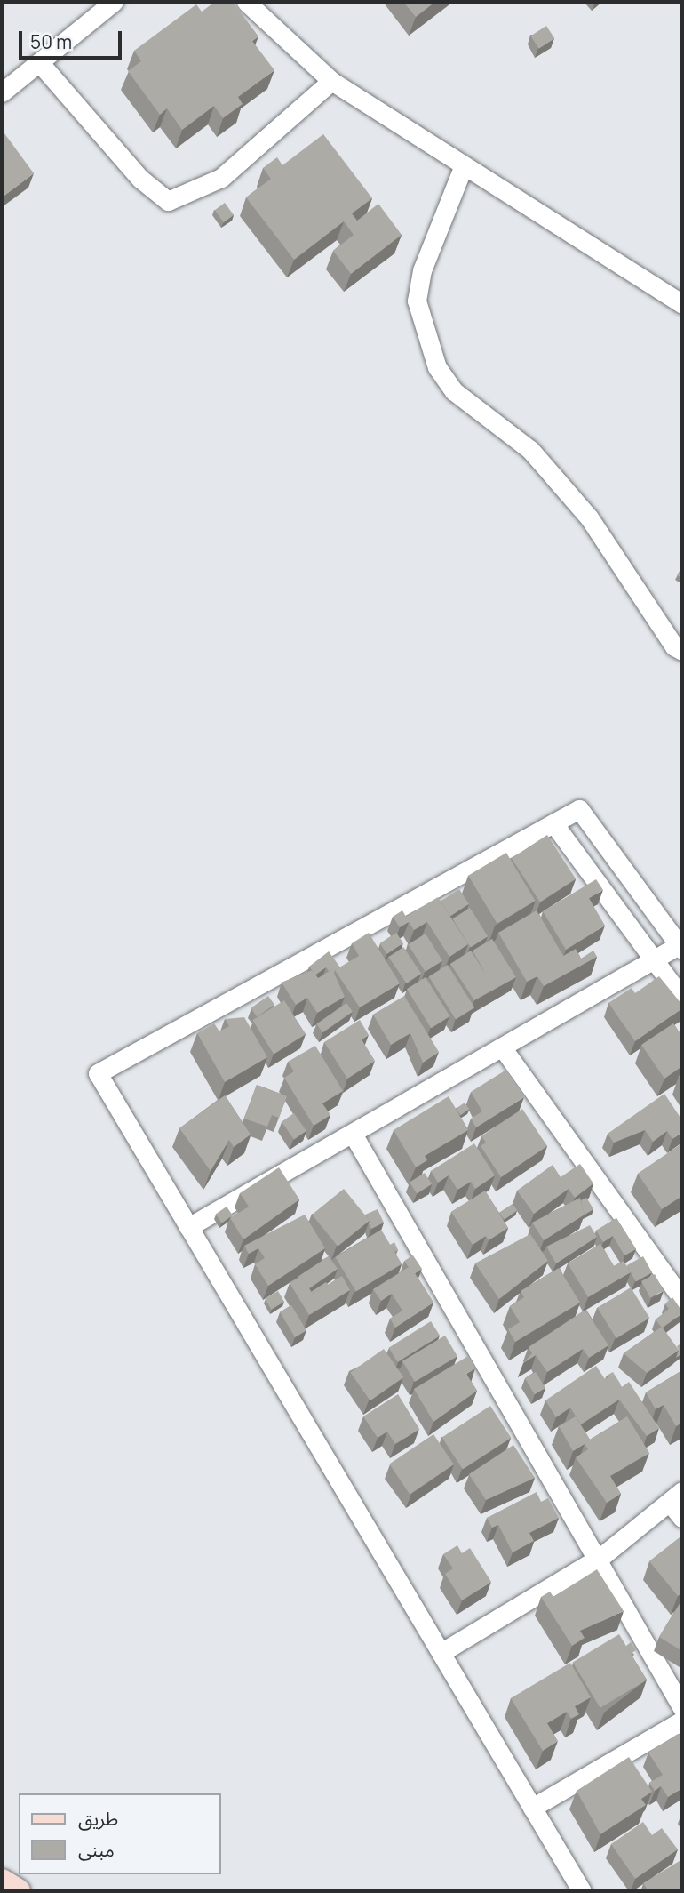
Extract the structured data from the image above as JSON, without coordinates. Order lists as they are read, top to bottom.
{
  "legend": ["طريق", "مبنى"],
  "scale_bar": "50 m"
}
